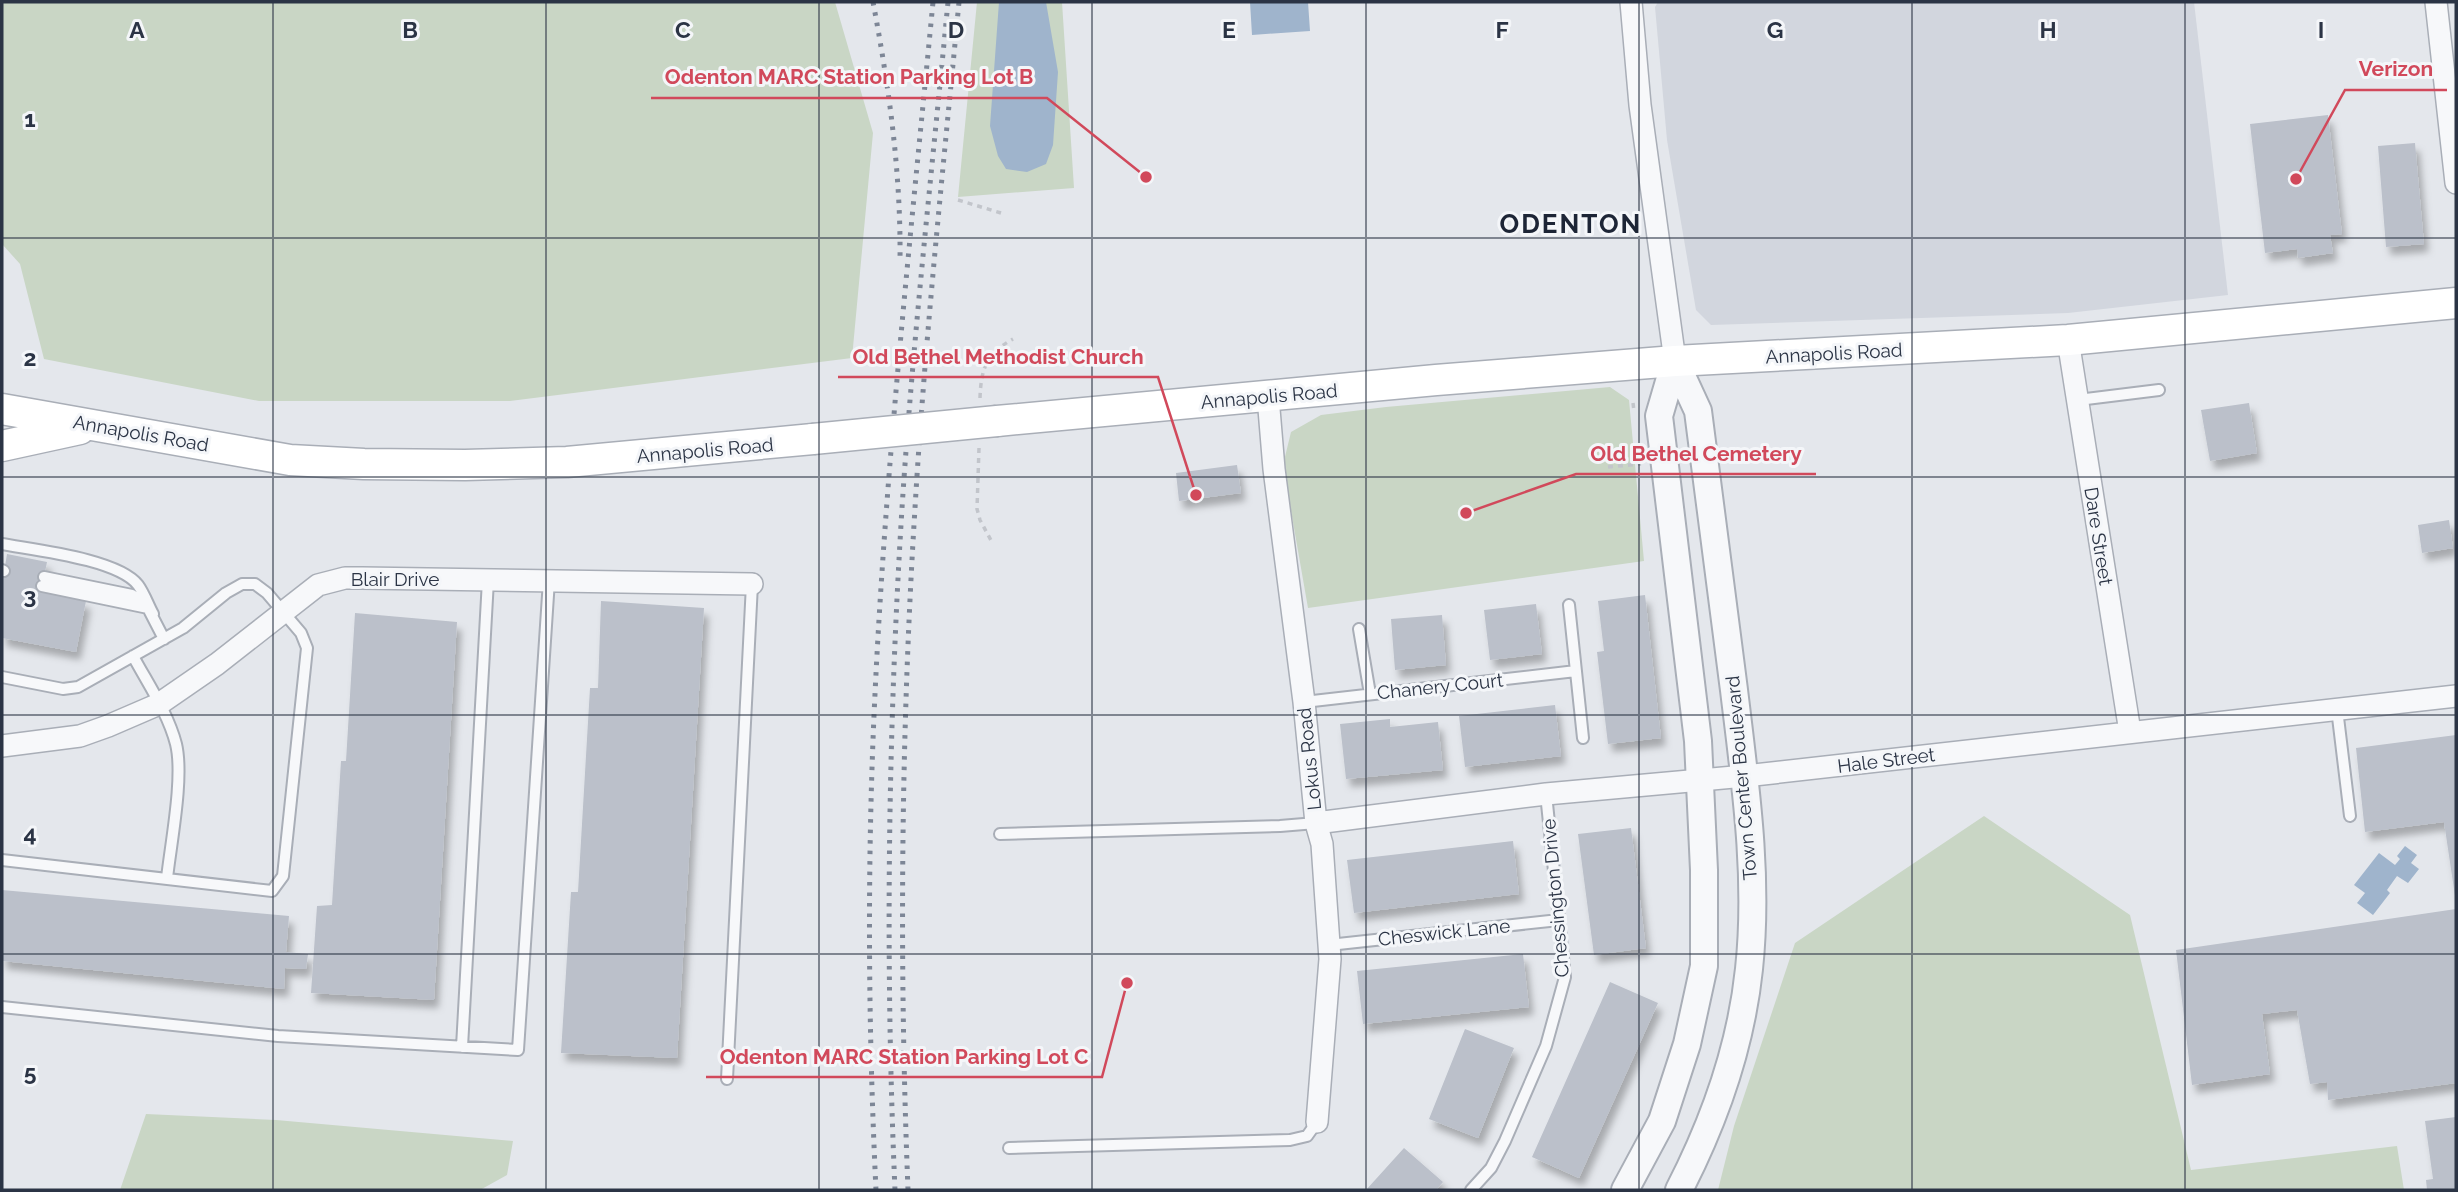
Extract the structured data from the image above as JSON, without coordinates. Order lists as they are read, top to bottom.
{
  "streets": {
    "main road": ["Annapolis Road"],
    "street": [
      "Dare Street",
      "Blair Drive",
      "Lokus Road",
      "Hale Street",
      "Town Center Boulevard"
    ],
    "lane": ["Chanery Court", "Chessington Drive", "Cheswick Lane"]
  },
  "crossings": [
    ["Annapolis Road", "Dare Street"],
    ["Annapolis Road", "Lokus Road"],
    ["Annapolis Road", "Town Center Boulevard"],
    ["Dare Street", "Hale Street"],
    ["Chanery Court", "Lokus Road"],
    ["Lokus Road", "Hale Street"],
    ["Lokus Road", "Cheswick Lane"],
    ["Hale Street", "Town Center Boulevard"],
    ["Hale Street", "Chessington Drive"],
    ["Chessington Drive", "Cheswick Lane"]
  ],
  "districts": ["ODENTON"],
  "places": [
    "Odenton MARC Station Parking Lot B",
    "Verizon",
    "Old Bethel Methodist Church",
    "Old Bethel Cemetery",
    "Odenton MARC Station Parking Lot C"
  ],
  "grid": {
    "columns": [
      "A",
      "B",
      "C",
      "D",
      "E",
      "F",
      "G",
      "H",
      "I"
    ],
    "rows": [
      "1",
      "2",
      "3",
      "4",
      "5"
    ]
  }
}
